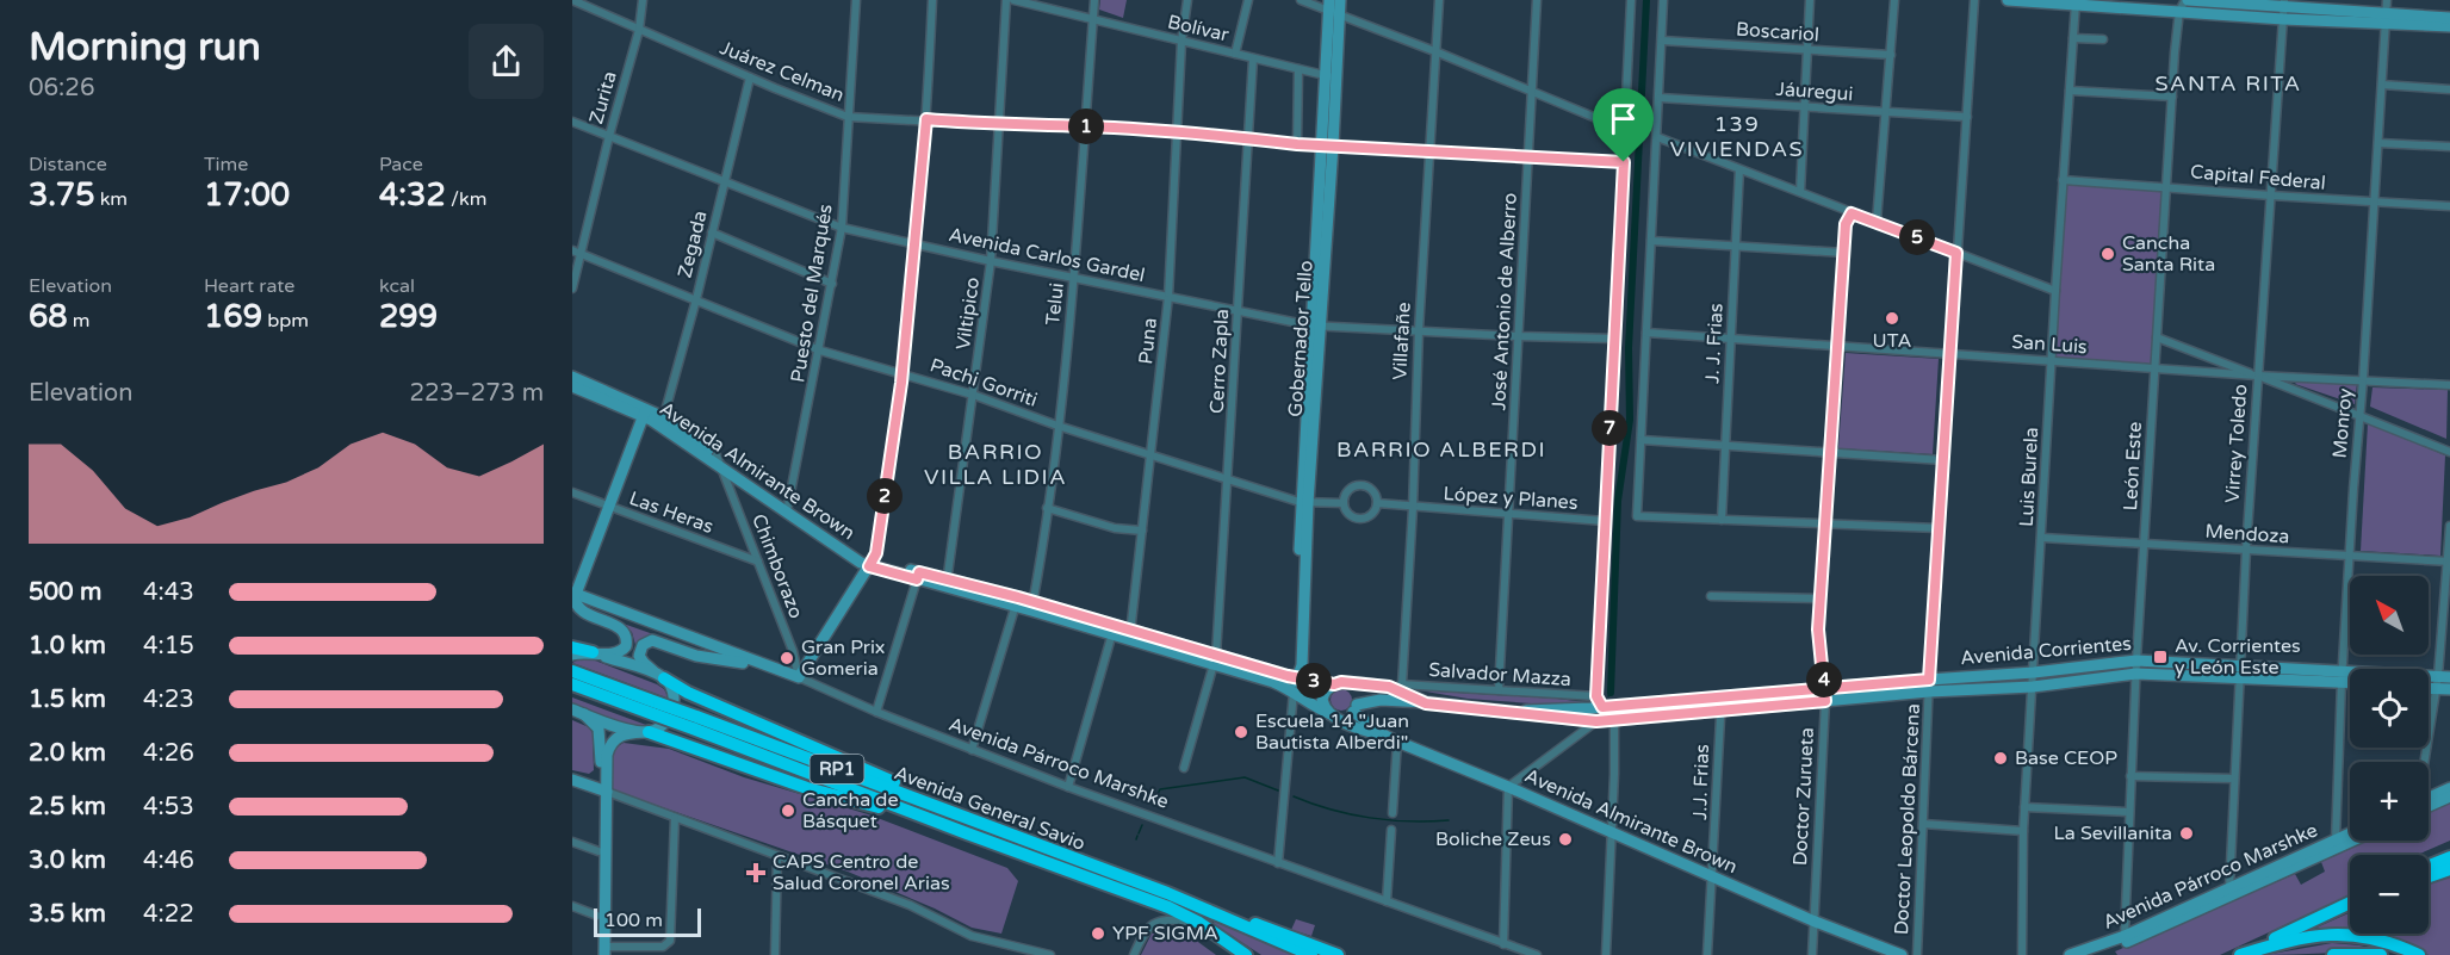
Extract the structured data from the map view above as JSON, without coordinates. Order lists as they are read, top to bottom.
{
  "streets": {
    "highway": ["RP1", "Avenida General Savio"],
    "main road": [
      "Gobernador Tello",
      "Avenida Almirante Brown",
      "Avenida Corrientes",
      "Avenida Párroco Marshke"
    ],
    "street": [
      "Bolívar",
      "Boscariol",
      "Juárez Celman",
      "Jáuregui",
      "Zurita",
      "Capital Federal",
      "Zegada",
      "Avenida Carlos Gardel",
      "Puesto del Marqués",
      "José Antonio de Alberro",
      "Telui",
      "Viltipico",
      "Puna",
      "Villafañe",
      "J. J. Frias",
      "San Luis",
      "Cerro Zapla",
      "Pachi Gorriti",
      "Monroy",
      "Virrey Toledo",
      "León Este",
      "Luis Burela",
      "López y Planes",
      "Las Heras",
      "Mendoza",
      "Chimborazo",
      "Salvador Mazza",
      "J.J. Frias",
      "Doctor Zurueta",
      "Doctor Leopoldo Bárcena"
    ]
  },
  "crossings": [
    ["Bolívar", "Telui"],
    ["Bolívar", "Gobernador Tello"],
    ["Bolívar", "Puna"],
    ["Bolívar", "Cerro Zapla"],
    ["Juárez Celman", "Zurita"],
    ["Juárez Celman", "Zegada"],
    ["Juárez Celman", "Puesto del Marqués"],
    ["Juárez Celman", "Telui"],
    ["Juárez Celman", "Viltipico"],
    ["Juárez Celman", "Gobernador Tello"],
    ["Juárez Celman", "Puna"],
    ["Juárez Celman", "Cerro Zapla"],
    ["Jáuregui", "Doctor Leopoldo Bárcena"],
    ["Zurita", "Avenida Carlos Gardel"],
    ["Zurita", "Pachi Gorriti"],
    ["Capital Federal", "Monroy"],
    ["Capital Federal", "Virrey Toledo"],
    ["Capital Federal", "León Este"],
    ["Capital Federal", "Luis Burela"],
    ["Zegada", "Avenida Carlos Gardel"],
    ["Zegada", "Pachi Gorriti"],
    ["Zegada", "Avenida Almirante Brown"],
    ["Avenida Carlos Gardel", "Puesto del Marqués"],
    ["Avenida Carlos Gardel", "José Antonio de Alberro"],
    ["Avenida Carlos Gardel", "Telui"],
    ["Avenida Carlos Gardel", "Viltipico"],
    ["Avenida Carlos Gardel", "Gobernador Tello"],
    ["Avenida Carlos Gardel", "Puna"],
    ["Avenida Carlos Gardel", "Villafañe"],
    ["Avenida Carlos Gardel", "Cerro Zapla"],
    ["Puesto del Marqués", "Pachi Gorriti"],
    ["Puesto del Marqués", "Avenida Almirante Brown"],
    ["José Antonio de Alberro", "López y Planes"],
    ["José Antonio de Alberro", "Salvador Mazza"],
    ["Telui", "Pachi Gorriti"],
    ["Telui", "Avenida Almirante Brown"],
    ["Viltipico", "Pachi Gorriti"],
    ["Viltipico", "Avenida Almirante Brown"],
    ["Gobernador Tello", "Pachi Gorriti"],
    ["Gobernador Tello", "Avenida Almirante Brown"],
    ["Gobernador Tello", "Avenida Párroco Marshke"],
    ["Puna", "Pachi Gorriti"],
    ["Puna", "Avenida Almirante Brown"],
    ["Villafañe", "López y Planes"],
    ["Villafañe", "Salvador Mazza"],
    ["J. J. Frias", "San Luis"],
    ["San Luis", "Monroy"],
    ["San Luis", "Virrey Toledo"],
    ["San Luis", "León Este"],
    ["San Luis", "Luis Burela"],
    ["San Luis", "Doctor Zurueta"],
    ["San Luis", "Doctor Leopoldo Bárcena"],
    ["Cerro Zapla", "Pachi Gorriti"],
    ["Cerro Zapla", "Avenida Almirante Brown"],
    ["Pachi Gorriti", "López y Planes"],
    ["Monroy", "Mendoza"],
    ["Monroy", "Avenida Corrientes"],
    ["Monroy", "Avenida Párroco Marshke"],
    ["Virrey Toledo", "Mendoza"],
    ["Virrey Toledo", "Avenida Corrientes"],
    ["Virrey Toledo", "Avenida Párroco Marshke"],
    ["León Este", "Mendoza"],
    ["León Este", "Avenida Corrientes"],
    ["León Este", "Avenida Párroco Marshke"],
    ["Avenida Almirante Brown", "Chimborazo"],
    ["Avenida Almirante Brown", "Avenida Corrientes"],
    ["Avenida Almirante Brown", "J.J. Frias"],
    ["Avenida Almirante Brown", "Doctor Zurueta"],
    ["Luis Burela", "Mendoza"],
    ["Luis Burela", "Avenida Corrientes"],
    ["Las Heras", "Chimborazo"],
    ["Chimborazo", "Avenida Párroco Marshke"],
    ["Avenida Corrientes", "Salvador Mazza"],
    ["Avenida Corrientes", "J.J. Frias"],
    ["Avenida Corrientes", "Doctor Zurueta"],
    ["Avenida Corrientes", "Doctor Leopoldo Bárcena"],
    ["RP1", "Avenida General Savio"]
  ],
  "districts": [
    "SANTA RITA",
    "139 VIVIENDAS",
    "BARRIO ALBERDI",
    "BARRIO VILLA LIDIA"
  ],
  "places": {
    "other": [
      "Cancha Santa Rita",
      "UTA",
      "Gran Prix Gomeria",
      "Escuela 14 \"Juan Bautista Alberdi\"",
      "Base CEOP",
      "Cancha de Básquet",
      "La Sevillanita",
      "Boliche Zeus",
      "YPF SIGMA"
    ],
    "transit": ["Av. Corrientes y León Este"],
    "health": ["CAPS Centro de Salud Coronel Arias"]
  },
  "scale_bar": "100 m",
  "north": "top left",
  "page": {
    "heading": ["Morning run", "06:26"],
    "pins": [
      "1",
      "5",
      "7",
      "2",
      "4",
      "3"
    ],
    "stats": [
      ["Distance", "3.75 km"],
      ["Time", "17:00"],
      ["Pace", "4:32 /km"],
      ["Elevation", "68 m"],
      ["Heart rate", "169 bpm"],
      ["kcal", "299"]
    ],
    "chart": ["Elevation", "223–273 m"],
    "list": [
      {
        "name": "500 m",
        "note": "4:43"
      },
      {
        "name": "1.0 km",
        "note": "4:15"
      },
      {
        "name": "1.5 km",
        "note": "4:23"
      },
      {
        "name": "2.0 km",
        "note": "4:26"
      },
      {
        "name": "2.5 km",
        "note": "4:53"
      },
      {
        "name": "3.0 km",
        "note": "4:46"
      },
      {
        "name": "3.5 km",
        "note": "4:22"
      }
    ],
    "map_buttons": ["+", "−"],
    "scale": "100 m"
  }
}
